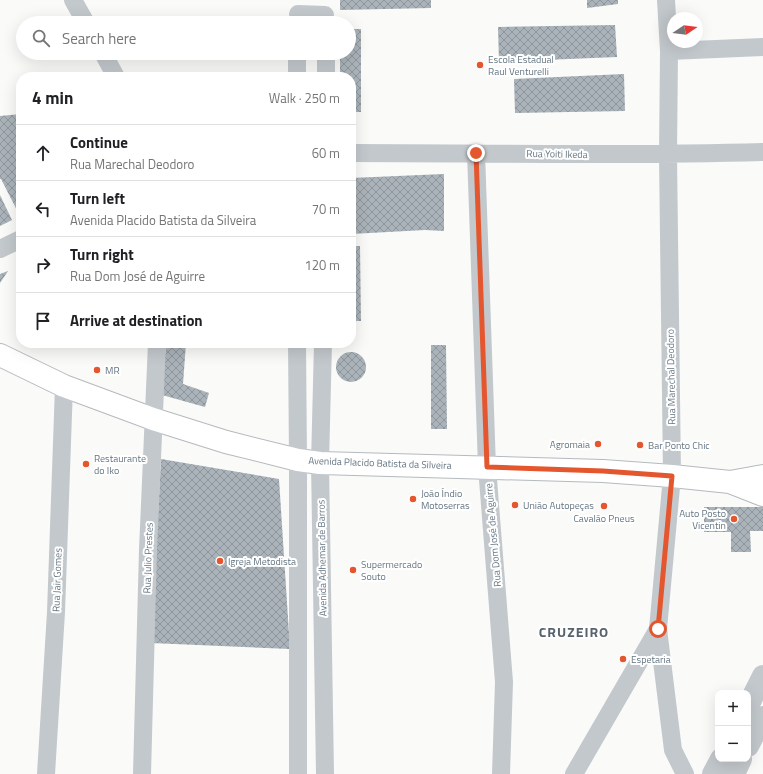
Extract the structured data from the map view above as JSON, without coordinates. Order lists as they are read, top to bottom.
{
  "streets": {
    "main road": ["Avenida Placido Batista da Silveira"],
    "street": [
      "Rua Yoiti Ikeda",
      "Rua Marechal Deodoro",
      "Rua Dom José de Aguirre",
      "Rua Julio Prestes",
      "Avenida Adhemar de Barros",
      "Rua Jair Gomes"
    ]
  },
  "crossings": [
    ["Rua Yoiti Ikeda", "Rua Marechal Deodoro"],
    ["Rua Yoiti Ikeda", "Rua Dom José de Aguirre"],
    ["Rua Marechal Deodoro", "Avenida Placido Batista da Silveira"],
    ["Avenida Placido Batista da Silveira", "Rua Dom José de Aguirre"],
    ["Avenida Placido Batista da Silveira", "Rua Julio Prestes"],
    ["Avenida Placido Batista da Silveira", "Avenida Adhemar de Barros"],
    ["Avenida Placido Batista da Silveira", "Rua Jair Gomes"]
  ],
  "districts": ["CRUZEIRO"],
  "places": [
    "Escola Estadual Raul Venturelli",
    "MR",
    "Agromaia",
    "Bar Ponto Chic",
    "Restaurante do Iko",
    "João Índio Motoserras",
    "União Autopeças",
    "Cavalão Pneus",
    "Auto Posto Vicentin",
    "Igreja Metodista",
    "Supermercado Souto",
    "Espetaria"
  ],
  "north": "right",
  "page": {
    "search": "Search here",
    "heading": ["4 min", "Walk · 250 m"],
    "list": [
      ["Continue", "Rua Marechal Deodoro", "60 m"],
      ["Turn left", "Avenida Placido Batista da Silveira", "70 m"],
      ["Turn right", "Rua Dom José de Aguirre", "120 m"],
      "Arrive at destination"
    ],
    "map_buttons": ["+", "−"]
  }
}
